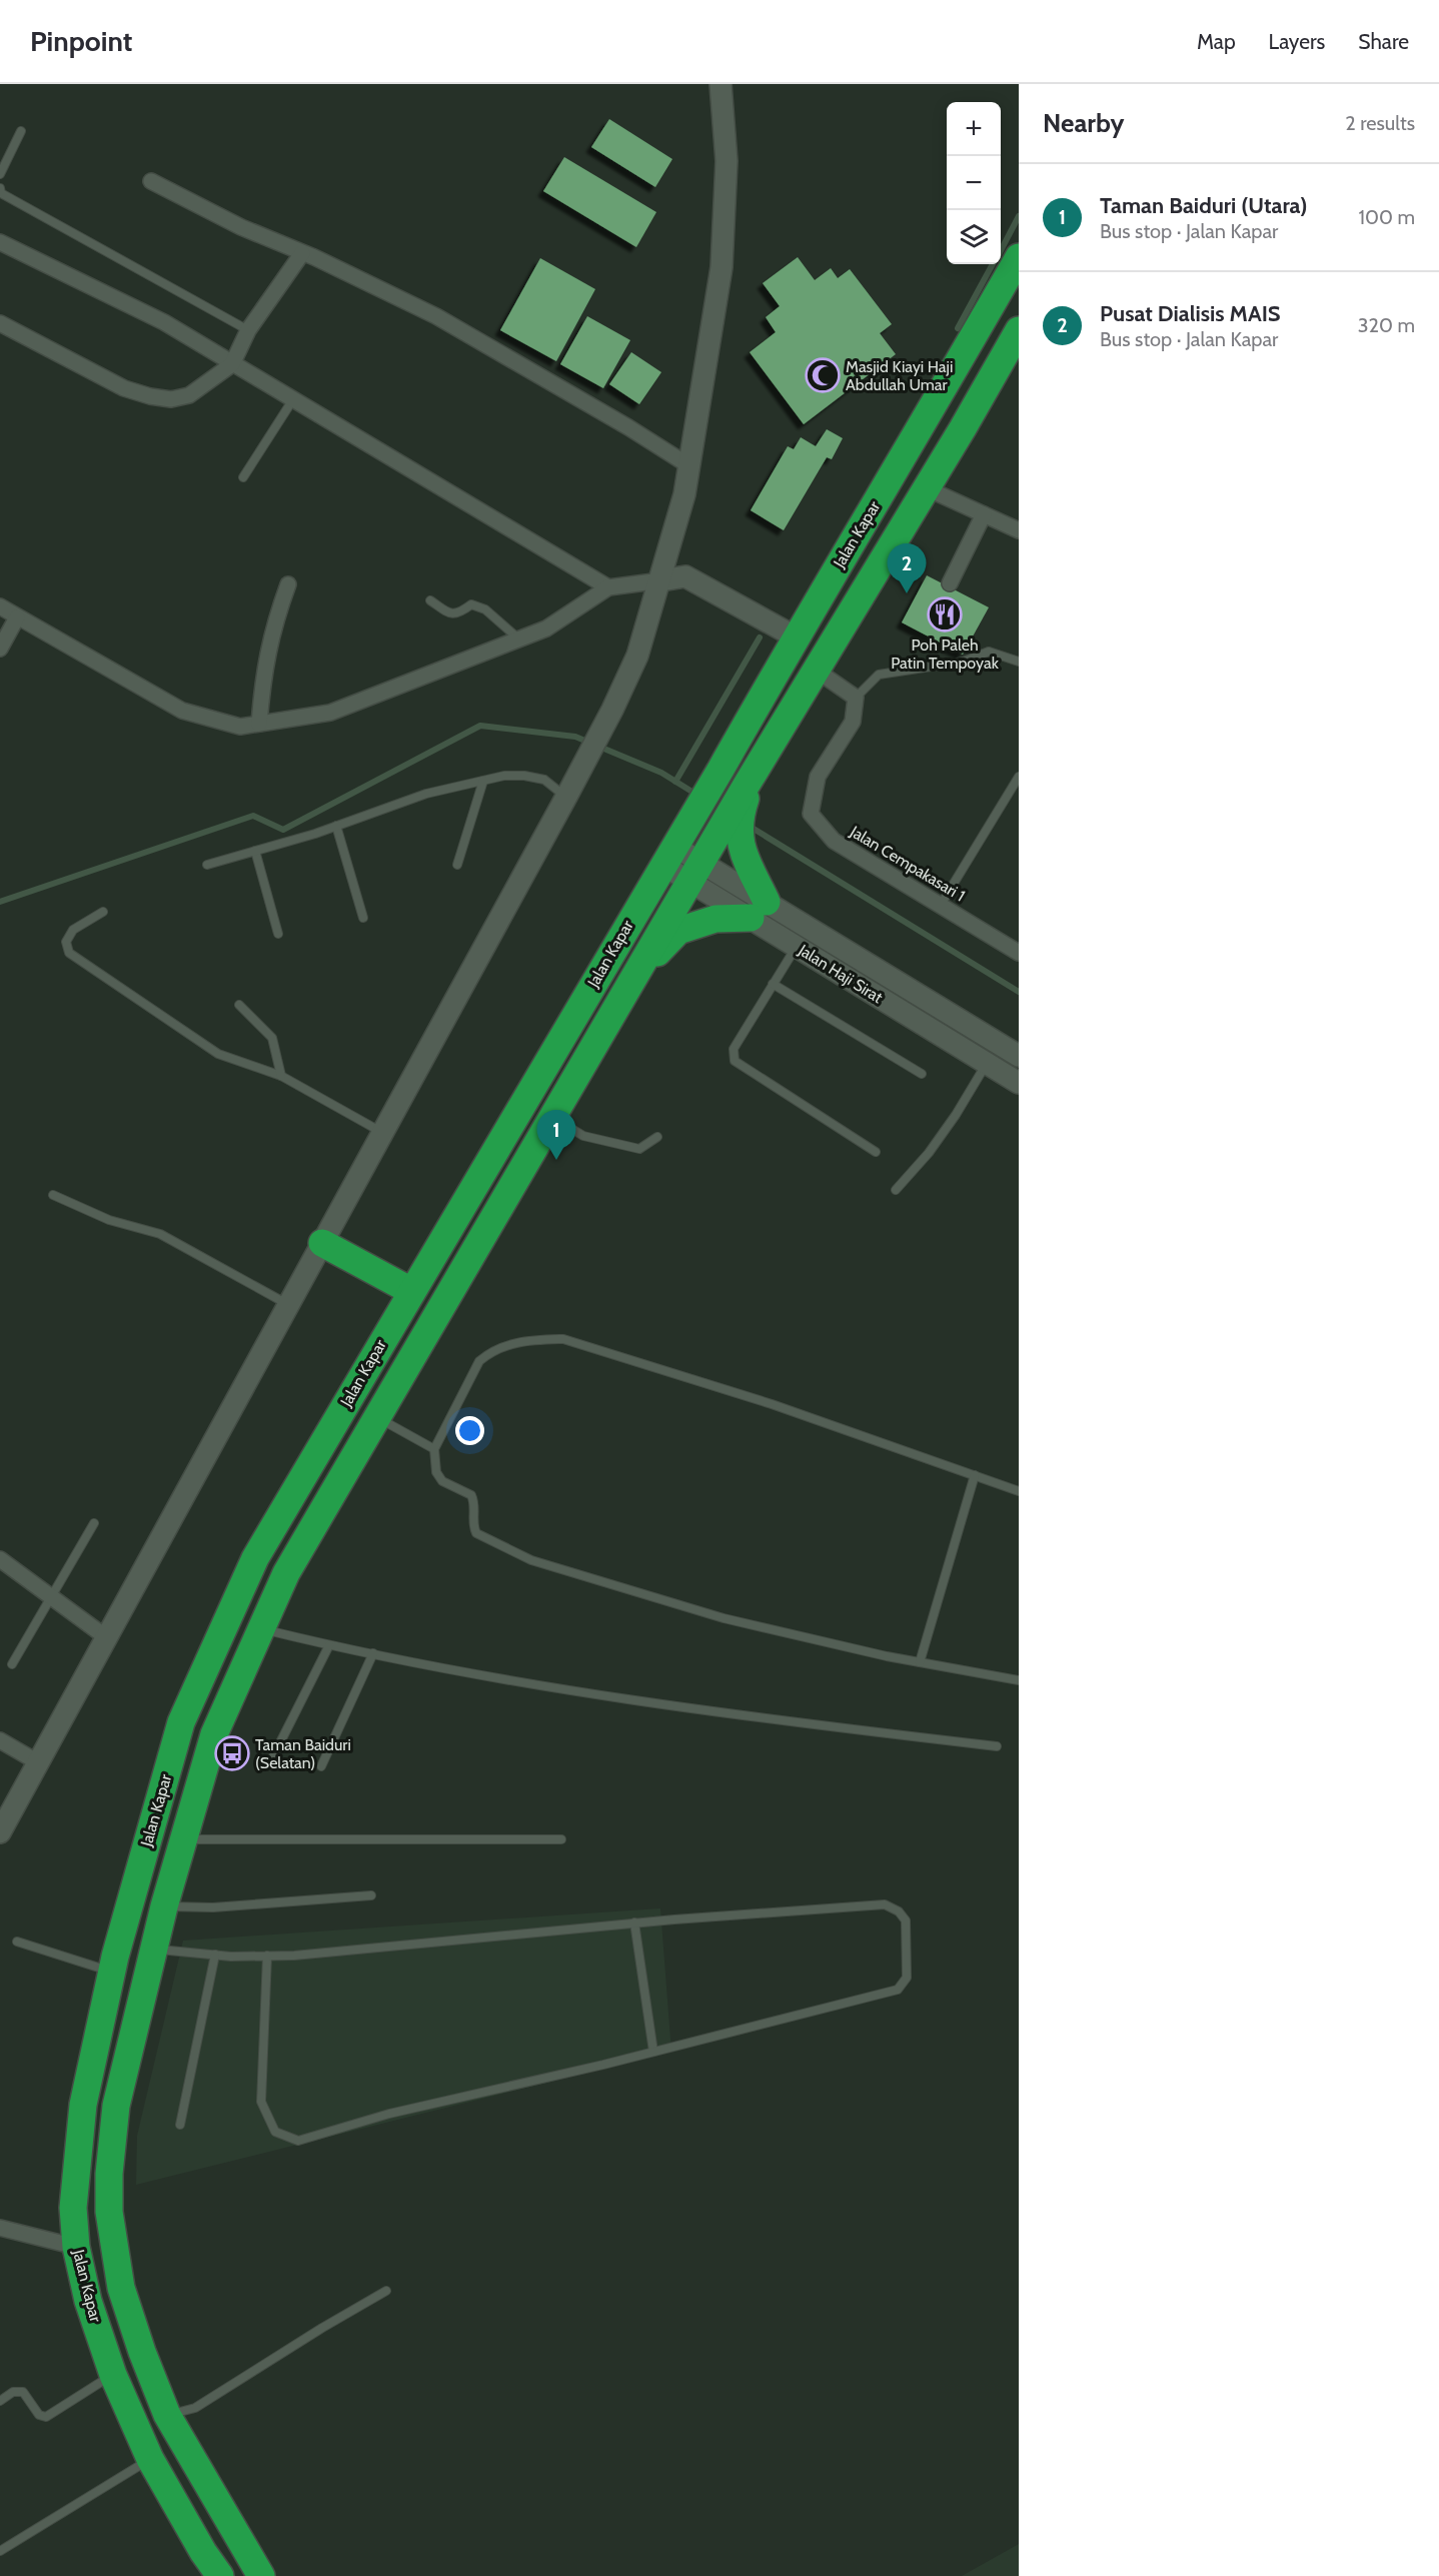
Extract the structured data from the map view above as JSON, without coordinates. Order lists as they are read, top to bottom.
{
  "streets": {
    "highway": ["Jalan Kapar"],
    "street": ["Jalan Cempakasari 1", "Jalan Haji Sirat"]
  },
  "crossings": [
    ["Jalan Kapar", "Jalan Haji Sirat"]
  ],
  "places": {
    "mosque": ["Masjid Kiayi Haji Abdullah Umar"],
    "restaurant": ["Poh Paleh Patin Tempoyak"],
    "bus stop": ["Taman Baiduri (Selatan)"]
  },
  "page": {
    "header": "Pinpoint",
    "nav": ["Map", "Layers", "Share"],
    "heading": ["Nearby", "2 results"],
    "map_buttons": ["+", "−"],
    "list": [
      {
        "mark": "1",
        "name": "Taman Baiduri (Utara)",
        "note": "Bus stop · Jalan Kapar",
        "value": "100 m"
      },
      {
        "mark": "2",
        "name": "Pusat Dialisis MAIS",
        "note": "Bus stop · Jalan Kapar",
        "value": "320 m"
      }
    ],
    "pins": ["2", "1"]
  }
}
